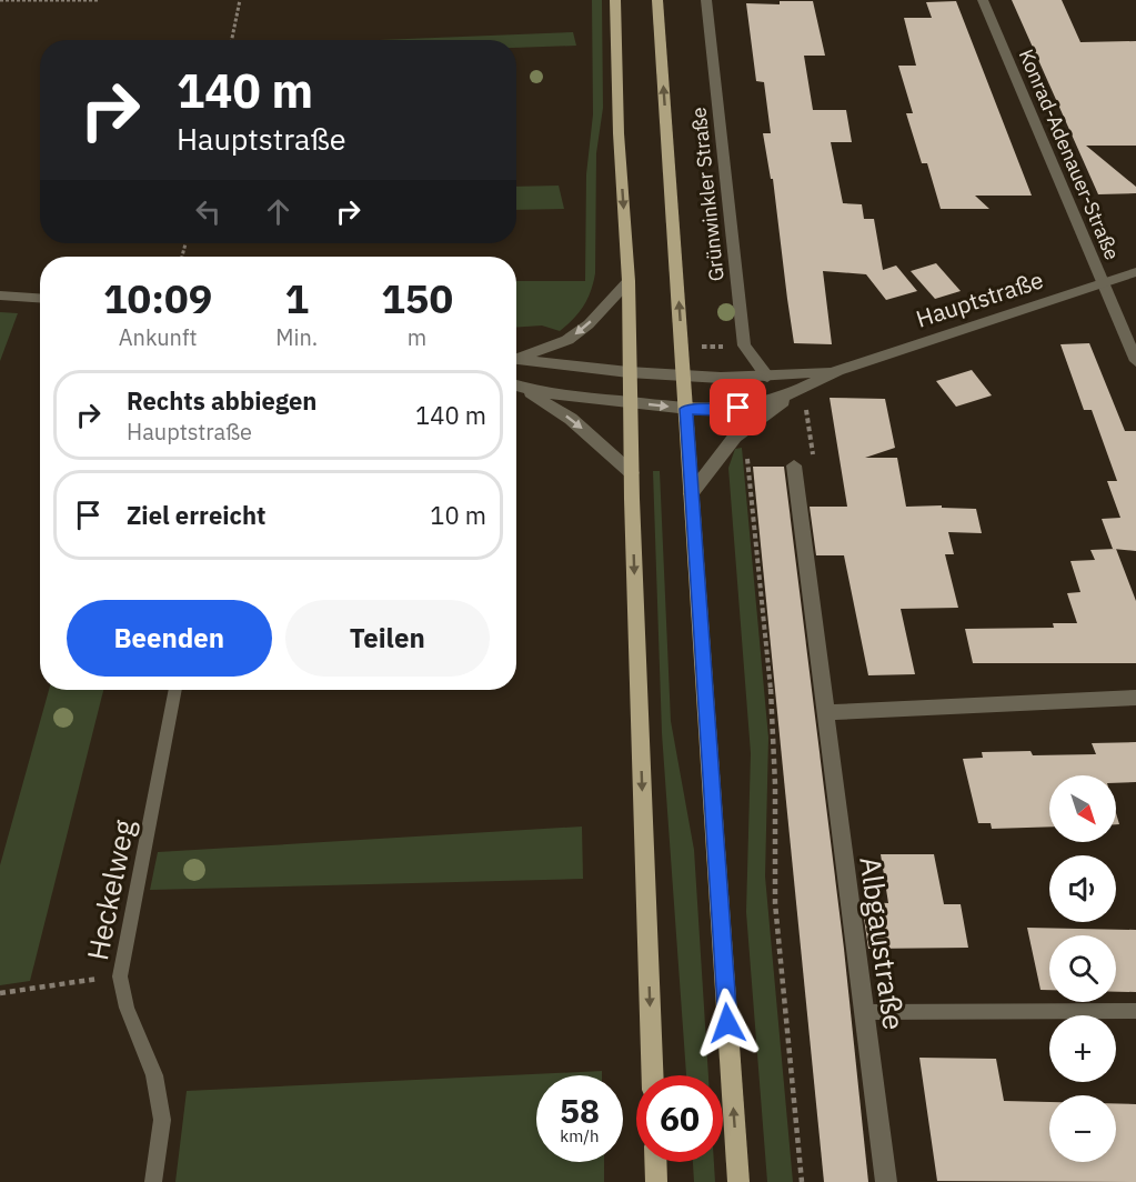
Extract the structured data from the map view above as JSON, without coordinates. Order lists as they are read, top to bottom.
{
  "streets": {
    "street": [
      "Konrad-Adenauer-Straße",
      "Grünwinkler Straße",
      "Hauptstraße",
      "Albgaustraße"
    ],
    "lane": ["Heckelweg"]
  },
  "crossings": [
    ["Konrad-Adenauer-Straße", "Hauptstraße"],
    ["Grünwinkler Straße", "Hauptstraße"]
  ],
  "north": "bottom right",
  "page": {
    "turn": ["140 m", "Hauptstraße"],
    "eta": [
      "10:09",
      "Ankunft",
      "1",
      "Min.",
      "150",
      "m"
    ],
    "list": [
      {
        "name": "Rechts abbiegen",
        "note": "Hauptstraße",
        "value": "140 m"
      },
      {
        "name": "Ziel erreicht",
        "value": "10 m"
      }
    ],
    "buttons": ["Beenden", "Teilen"],
    "map_buttons": ["+", "−"],
    "speed": "58 km/h",
    "limit": "60"
  }
}
